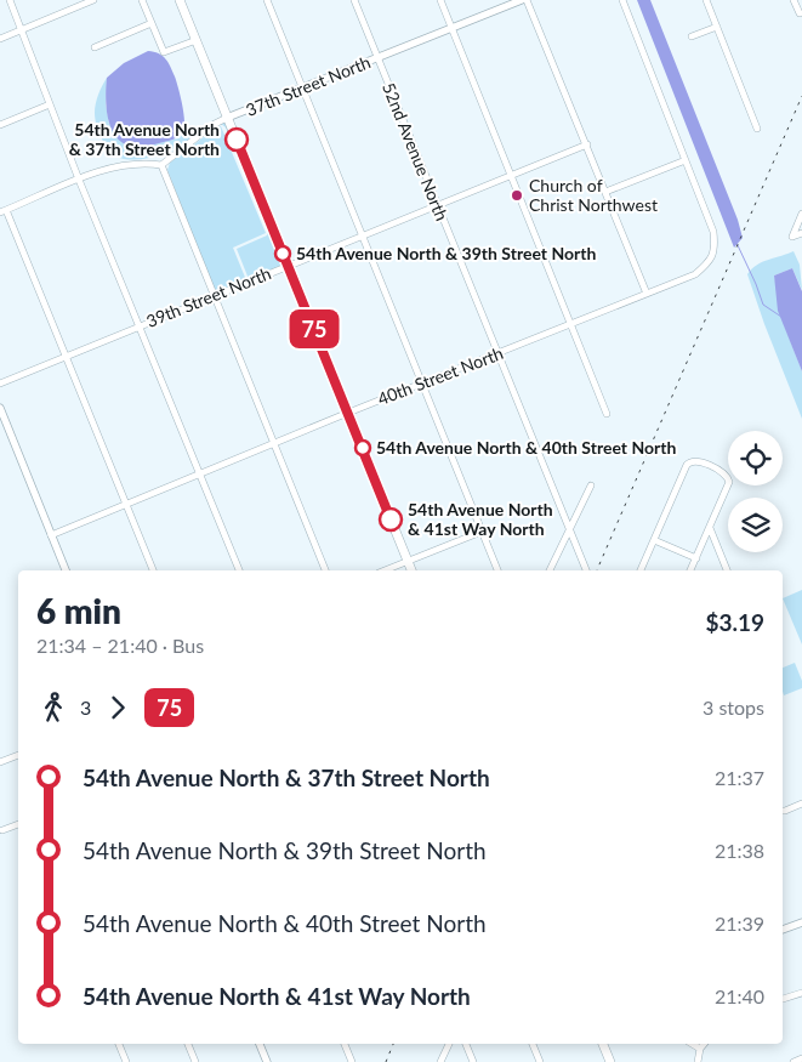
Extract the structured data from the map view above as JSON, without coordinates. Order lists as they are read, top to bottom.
{
  "streets": {
    "street": [
      "37th Street North",
      "52nd Avenue North",
      "39th Street North",
      "40th Street North"
    ]
  },
  "crossings": [
    ["37th Street North", "52nd Avenue North"],
    ["52nd Avenue North", "39th Street North"],
    ["52nd Avenue North", "40th Street North"]
  ],
  "places": [
    "54th Avenue North & 37th Street North",
    "Church of Christ Northwest",
    "54th Avenue North & 39th Street North",
    "54th Avenue North & 40th Street North",
    "54th Avenue North & 41st Way North"
  ],
  "lines": ["bus line 75"],
  "page": {
    "on_map": "75",
    "heading": ["6 min", "21:34 – 21:40 · Bus", "$3.19"],
    "legs": ["3", "75", "3 stops"],
    "list": [
      {
        "name": "54th Avenue North & 37th Street North",
        "value": "21:37"
      },
      {
        "name": "54th Avenue North & 39th Street North",
        "value": "21:38"
      },
      {
        "name": "54th Avenue North & 40th Street North",
        "value": "21:39"
      },
      {
        "name": "54th Avenue North & 41st Way North",
        "value": "21:40"
      }
    ]
  }
}
